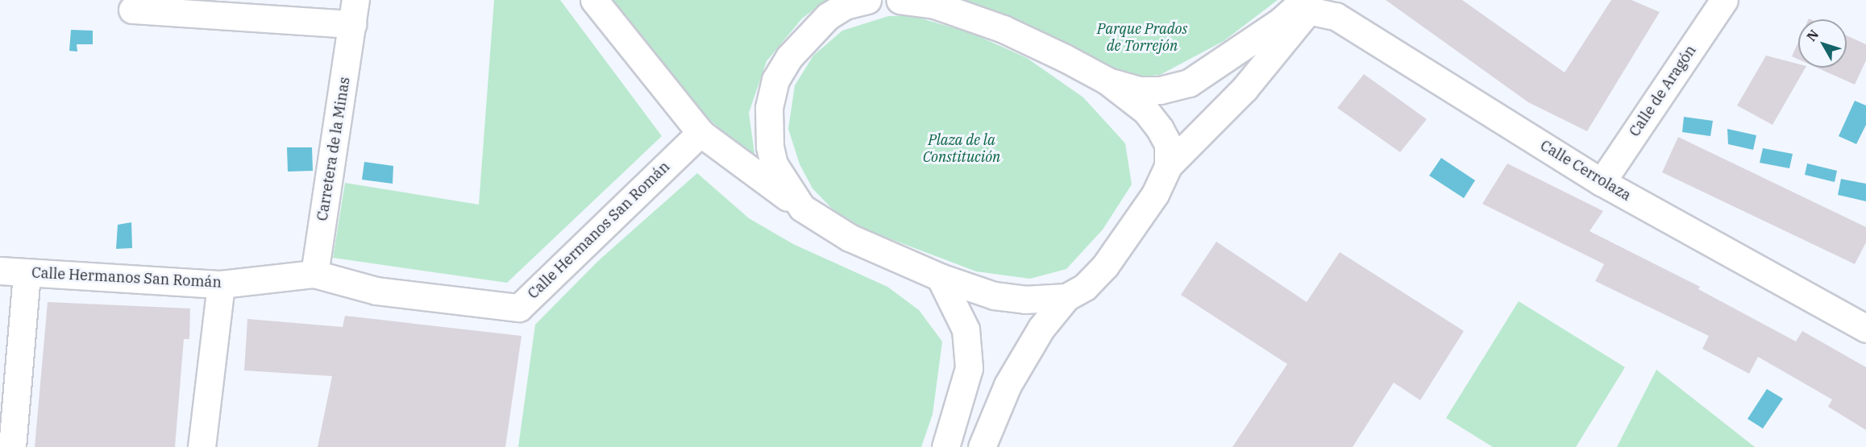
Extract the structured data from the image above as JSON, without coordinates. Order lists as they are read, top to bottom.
{
  "streets": {
    "street": [
      "Calle de Aragón",
      "Carretera de la Minas",
      "Calle Cerrolaza",
      "Calle Hermanos San Román"
    ]
  },
  "crossings": [
    ["Calle de Aragón", "Calle Cerrolaza"],
    ["Carretera de la Minas", "Calle Hermanos San Román"]
  ],
  "parks": ["Parque Prados de Torrejón", "Plaza de la Constitución"],
  "north": "top left"
}
